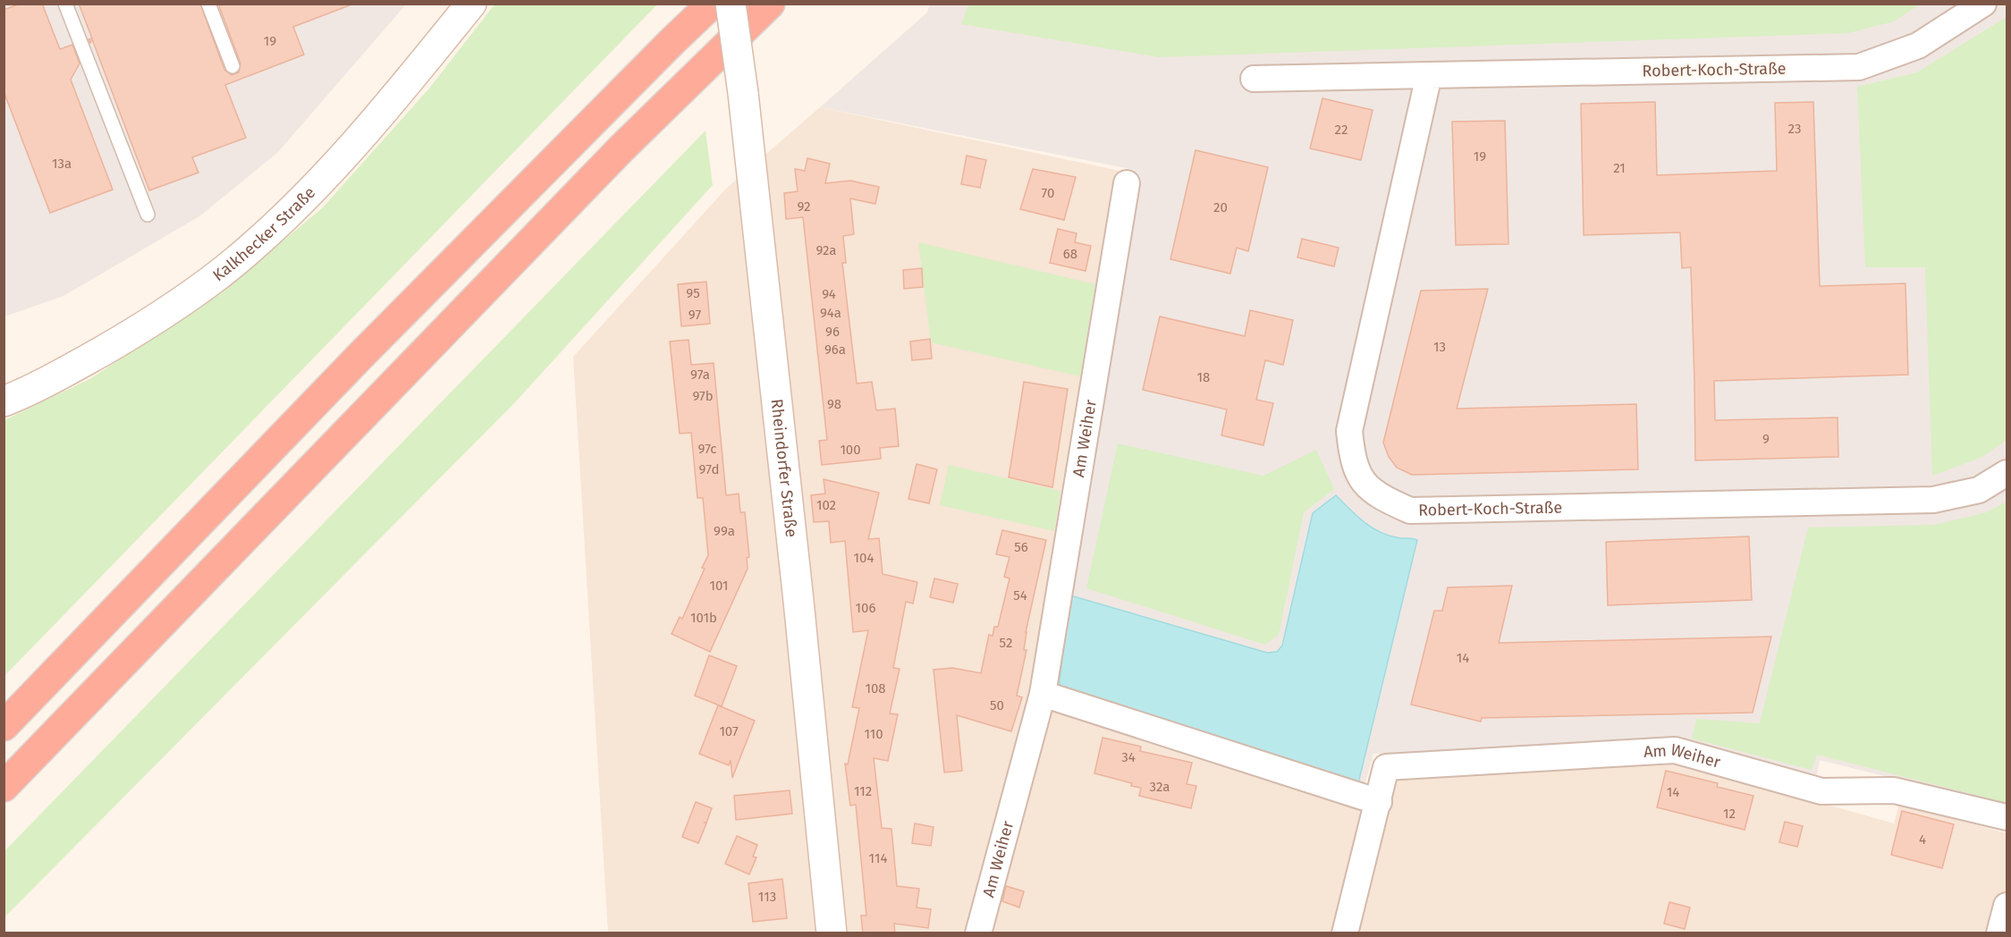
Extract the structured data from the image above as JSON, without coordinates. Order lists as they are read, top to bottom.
{
  "streets": {
    "main road": ["Kalkhecker Straße", "Rheindorfer Straße"],
    "street": ["Robert-Koch-Straße", "Am Weiher"]
  },
  "house_numbers": [
    "19",
    "23",
    "22",
    "19",
    "13a",
    "21",
    "70",
    "92",
    "20",
    "92a",
    "68",
    "95",
    "94",
    "94a",
    "97",
    "96",
    "13",
    "96a",
    "97a",
    "18",
    "97b",
    "98",
    "9",
    "97c",
    "100",
    "97d",
    "102",
    "99a",
    "56",
    "104",
    "101",
    "54",
    "106",
    "101b",
    "52",
    "14",
    "108",
    "50",
    "107",
    "110",
    "34",
    "32a",
    "112",
    "14",
    "12",
    "4",
    "114",
    "113"
  ]
}
